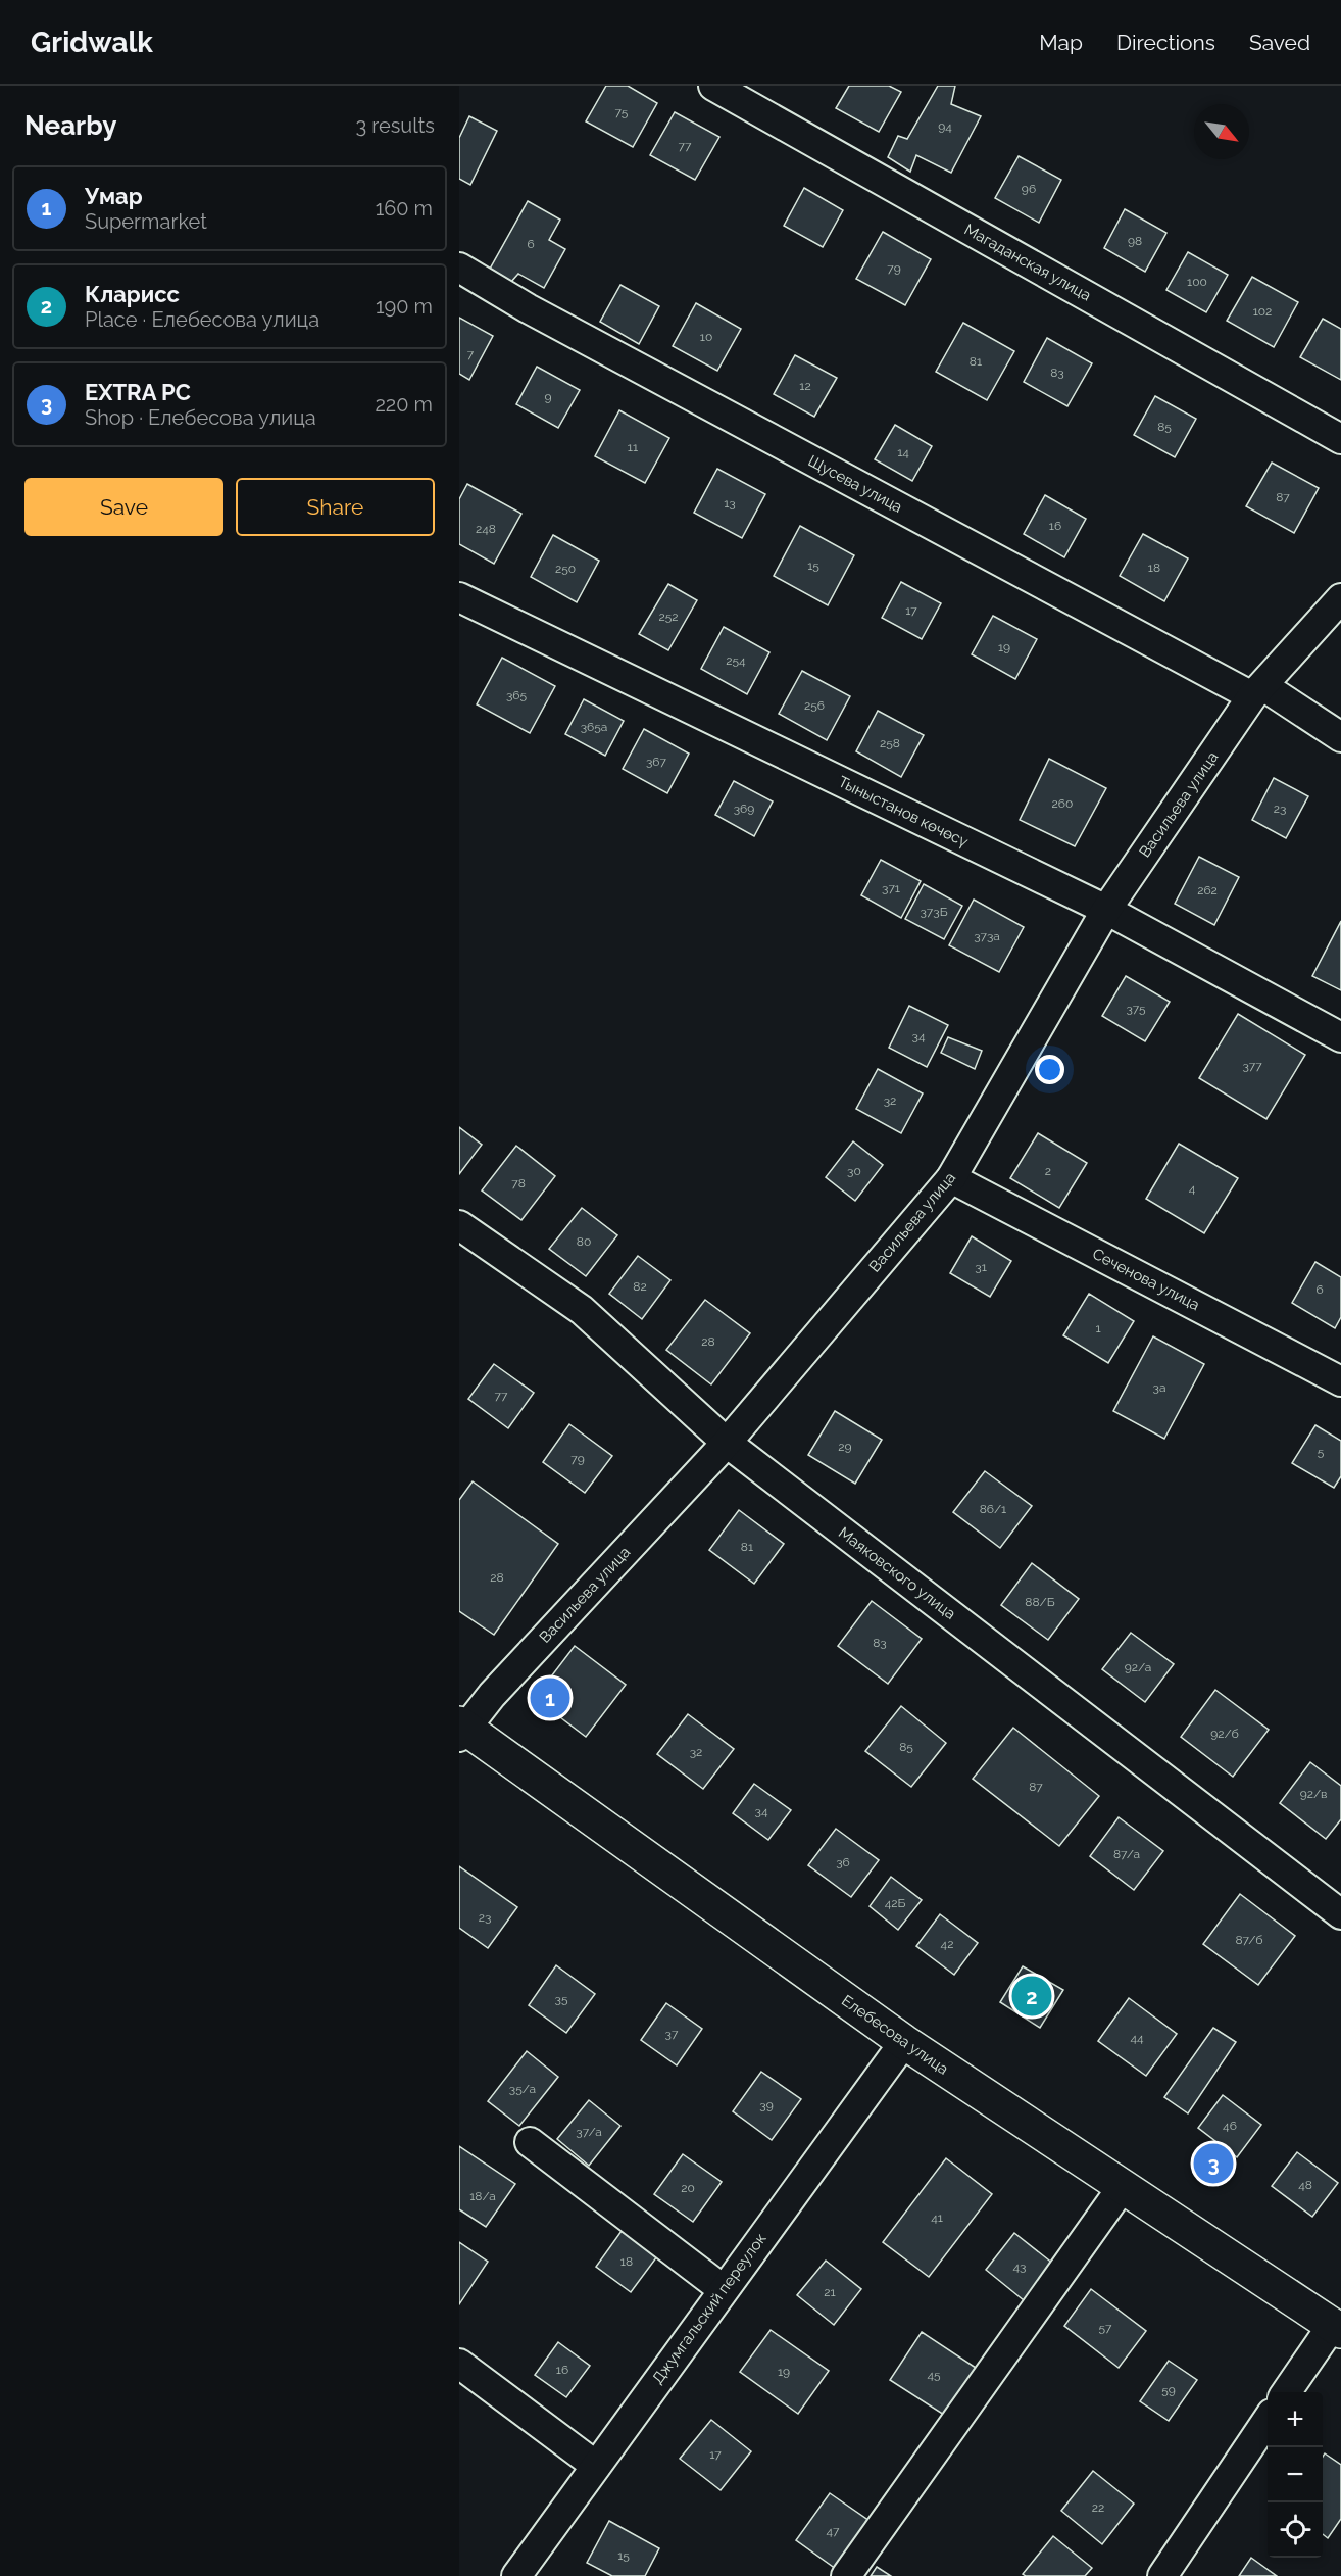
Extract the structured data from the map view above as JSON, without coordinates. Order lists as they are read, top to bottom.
{
  "streets": {
    "main road": ["Елебесова улица"],
    "street": [
      "Магаданская улица",
      "Щусева улица",
      "Васильева улица",
      "Тыныстанов көчөсү",
      "Сеченова улица",
      "Маяковского улица",
      "Джумгальский переулок"
    ]
  },
  "crossings": [
    ["Щусева улица", "Васильева улица"],
    ["Васильева улица", "Тыныстанов көчөсү"],
    ["Васильева улица", "Сеченова улица"],
    ["Васильева улица", "Маяковского улица"],
    ["Васильева улица", "Елебесова улица"],
    ["Елебесова улица", "Джумгальский переулок"]
  ],
  "house_numbers": [
    "75",
    "94",
    "77",
    "96",
    "98",
    "6",
    "79",
    "100",
    "102",
    "10",
    "7",
    "81",
    "83",
    "12",
    "9",
    "85",
    "11",
    "14",
    "87",
    "13",
    "16",
    "248",
    "15",
    "18",
    "250",
    "17",
    "252",
    "19",
    "254",
    "365",
    "256",
    "365а",
    "258",
    "367",
    "260",
    "369",
    "23",
    "371",
    "262",
    "373Б",
    "373а",
    "375",
    "34",
    "377",
    "32",
    "30",
    "2",
    "78",
    "4",
    "80",
    "31",
    "82",
    "6",
    "1",
    "28",
    "3а",
    "77",
    "29",
    "5",
    "79",
    "86/1",
    "81",
    "28",
    "88/Б",
    "83",
    "92/а",
    "92/б",
    "85",
    "32",
    "87",
    "92/в",
    "34",
    "87/а",
    "36",
    "42Б",
    "23",
    "87/б",
    "42",
    "35",
    "37",
    "44",
    "35/а",
    "39",
    "46",
    "37/а",
    "48",
    "20",
    "18/а",
    "41",
    "18",
    "43",
    "21",
    "57",
    "16",
    "19",
    "45",
    "59",
    "17",
    "22",
    "47",
    "15"
  ],
  "north": "bottom right",
  "page": {
    "header": "Gridwalk",
    "nav": ["Map", "Directions", "Saved"],
    "heading": ["Nearby", "3 results"],
    "list": [
      {
        "mark": "1",
        "name": "Умар",
        "note": "Supermarket",
        "value": "160 m"
      },
      {
        "mark": "2",
        "name": "Кларисс",
        "note": "Place · Елебесова улица",
        "value": "190 m"
      },
      {
        "mark": "3",
        "name": "EXTRA PC",
        "note": "Shop · Елебесова улица",
        "value": "220 m"
      }
    ],
    "buttons": ["Save", "Share"],
    "pins": ["1", "2", "3"],
    "map_buttons": ["+", "−"]
  }
}
